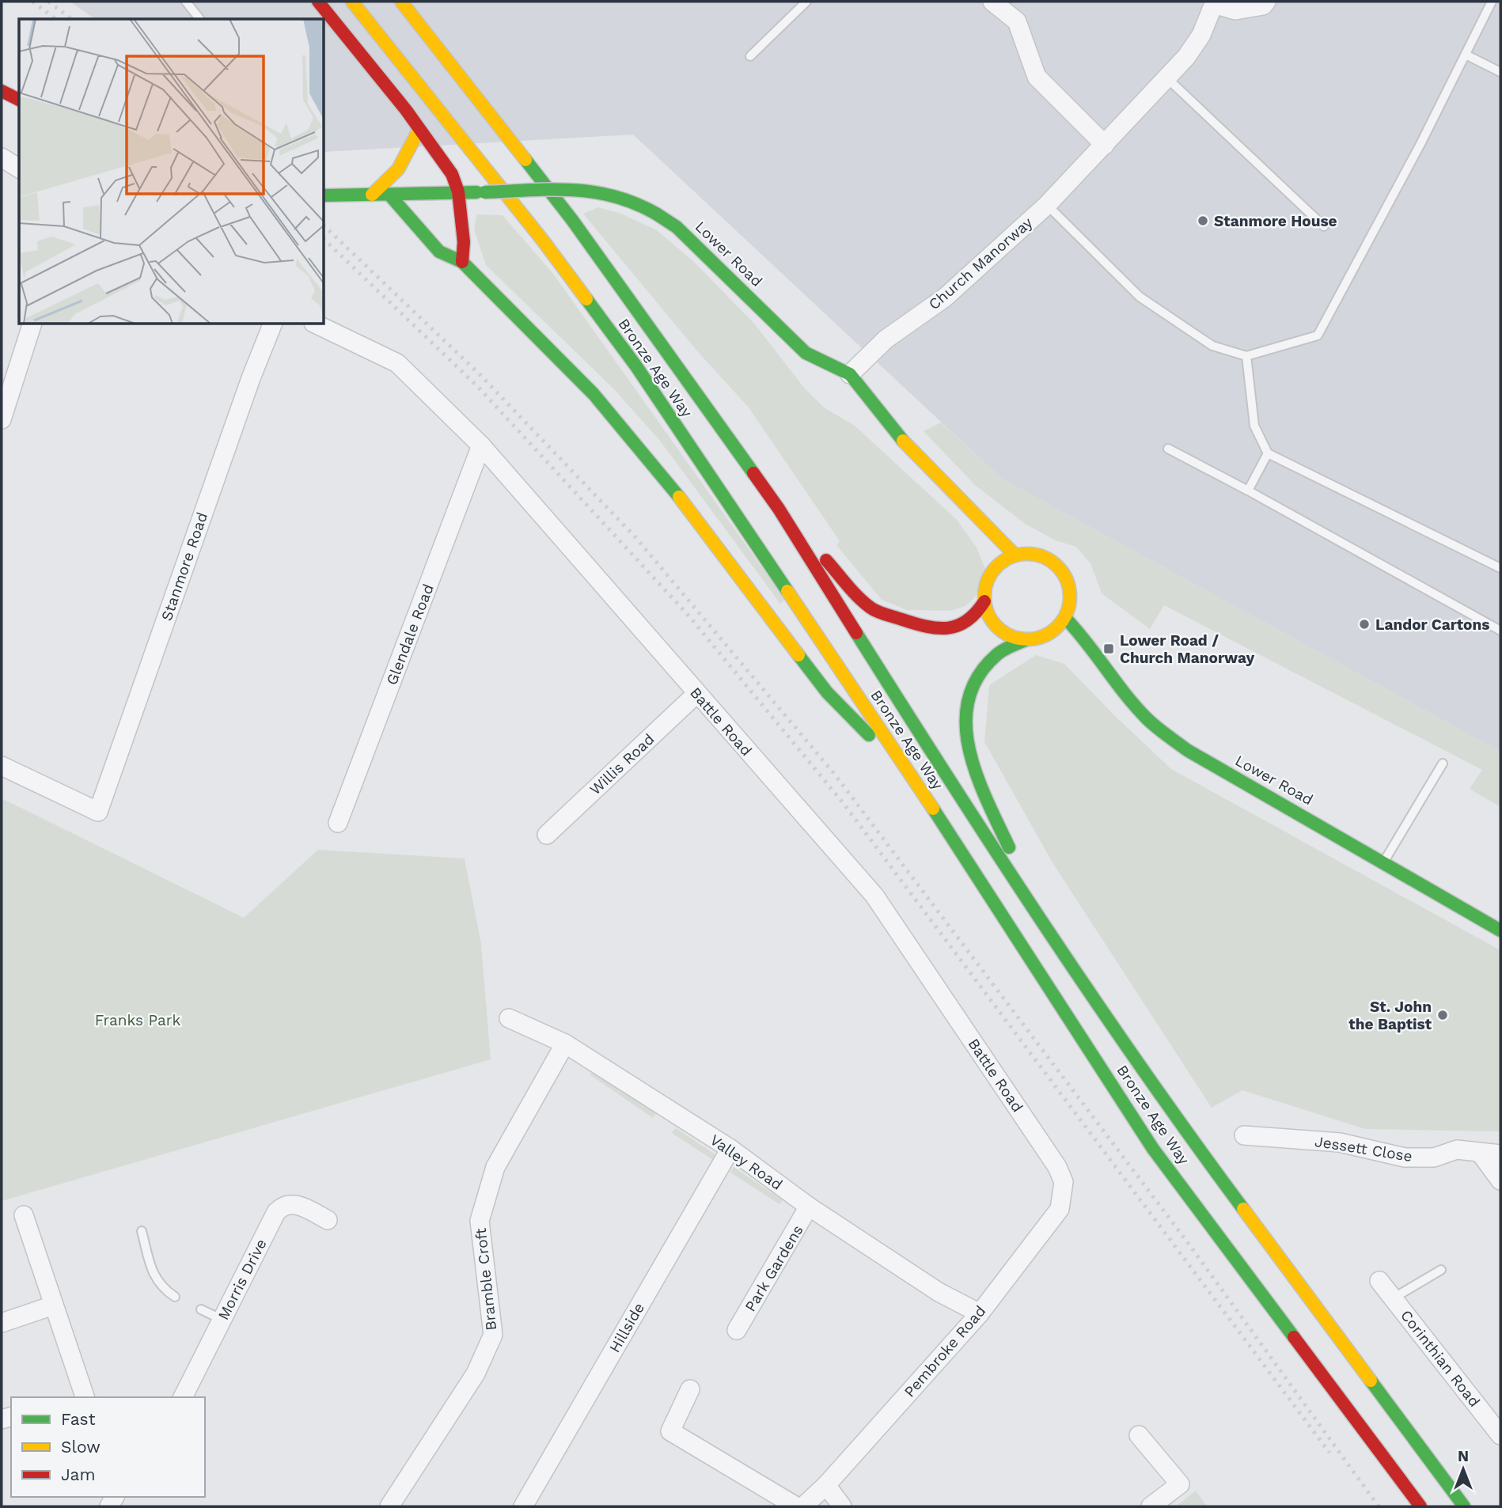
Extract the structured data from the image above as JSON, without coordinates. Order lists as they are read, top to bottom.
{
  "streets": {
    "main road": ["Lower Road", "Bronze Age Way"],
    "street": [
      "Church Manorway",
      "Stanmore Road",
      "Glendale Road",
      "Battle Road",
      "Willis Road",
      "Jessett Close",
      "Valley Road",
      "Park Gardens",
      "Morris Drive",
      "Bramble Croft",
      "Hillside",
      "Pembroke Road",
      "Corinthian Road"
    ]
  },
  "crossings": [
    ["Lower Road", "Church Manorway"],
    ["Glendale Road", "Battle Road"],
    ["Battle Road", "Willis Road"],
    ["Battle Road", "Pembroke Road"],
    ["Valley Road", "Park Gardens"],
    ["Valley Road", "Bramble Croft"],
    ["Valley Road", "Hillside"],
    ["Valley Road", "Pembroke Road"]
  ],
  "parks": ["Franks Park"],
  "places": {
    "other": ["Stanmore House", "Landor Cartons", "St. John the Baptist"],
    "transit": ["Lower Road / Church Manorway"]
  },
  "legend": ["Fast", "Slow", "Jam"],
  "north": "top"
}
